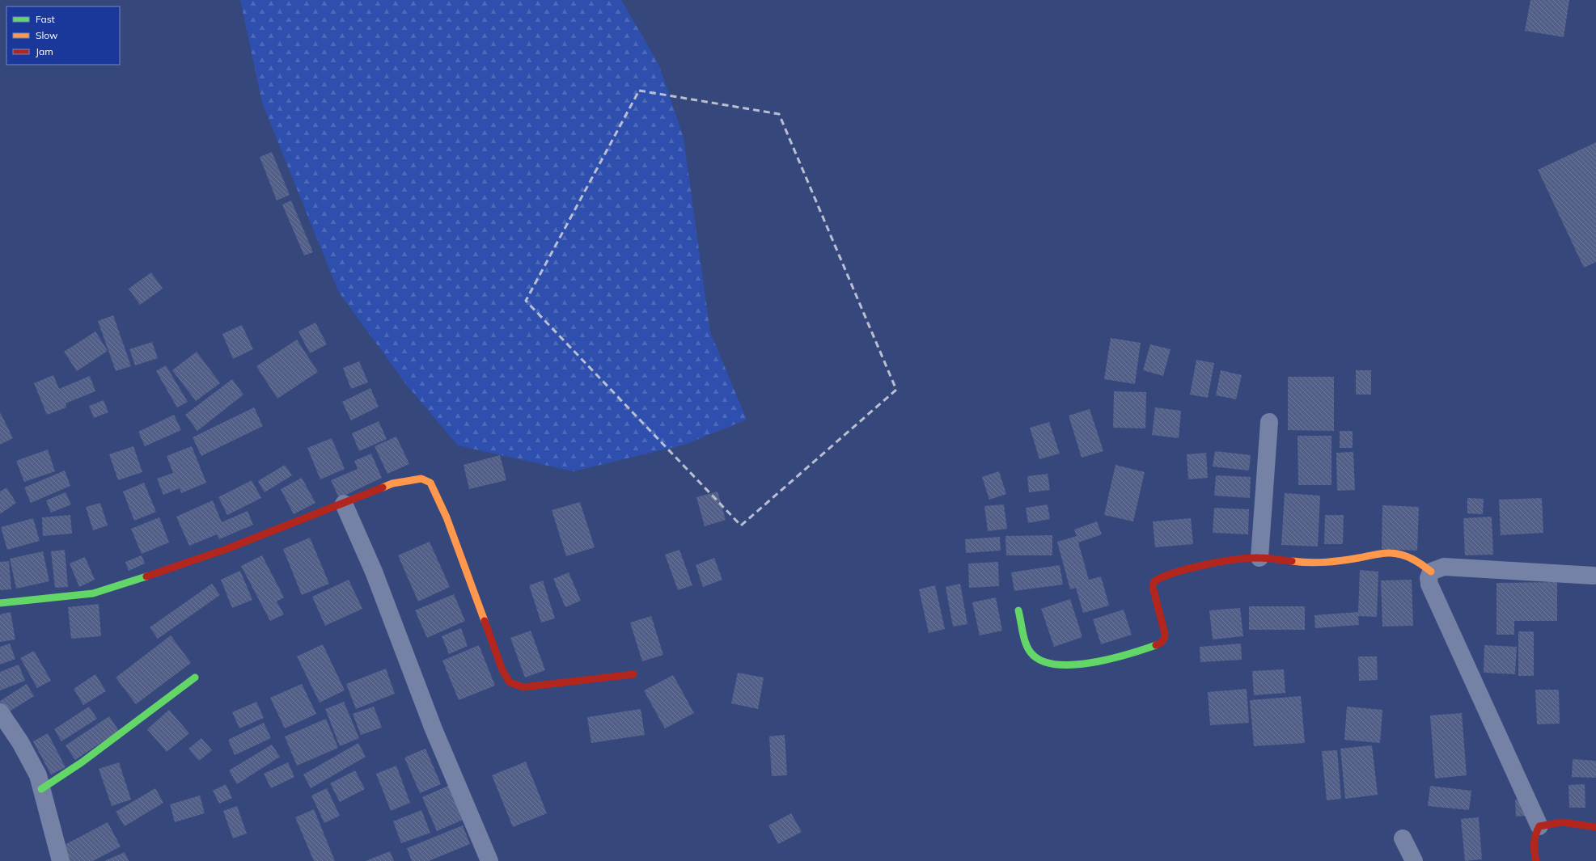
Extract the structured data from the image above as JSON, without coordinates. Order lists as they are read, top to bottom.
{
  "legend": ["Fast", "Slow", "Jam"]
}
